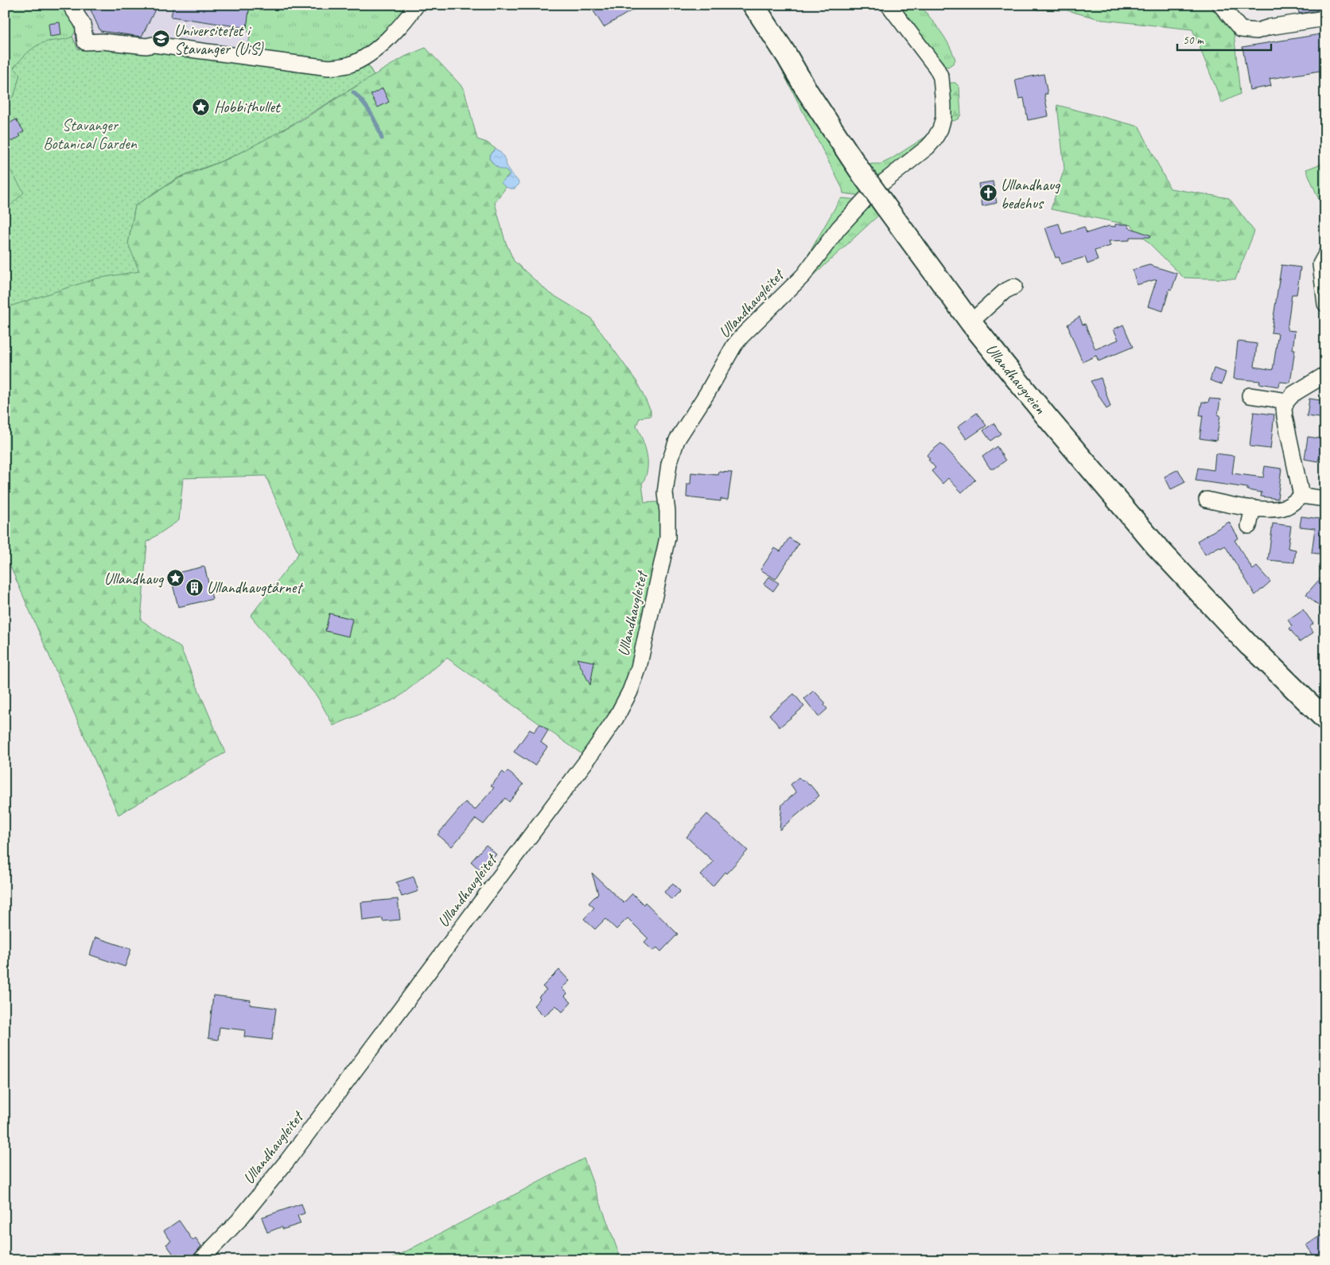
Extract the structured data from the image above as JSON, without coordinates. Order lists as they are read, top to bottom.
{
  "streets": {
    "main road": ["Ullandhaugveien"],
    "street": ["Ullandhaugleitet"]
  },
  "parks": ["Stavanger Botanical Garden"],
  "places": {
    "school or university": ["Universitetet i Stavanger (UiS)"],
    "place": ["Hobbithullet", "Ullandhaug"],
    "church": ["Ullandhaug bedehus"],
    "building": ["Ullandhaugtårnet"]
  },
  "scale_bar": "50 m"
}
